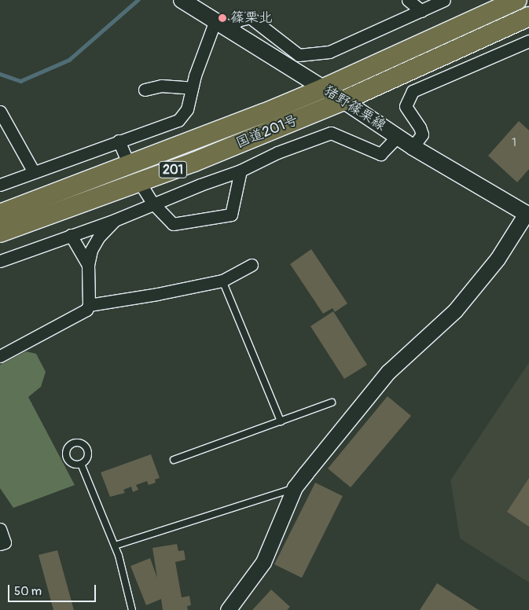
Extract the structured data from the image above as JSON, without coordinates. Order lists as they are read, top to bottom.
{
  "streets": {
    "highway": ["国道201号", "201"],
    "main road": ["猪野篠栗線"]
  },
  "crossings": [
    ["猪野篠栗線", "国道201号"]
  ],
  "places": ["篠栗北"],
  "house_numbers": ["1"],
  "scale_bar": "50 m"
}
